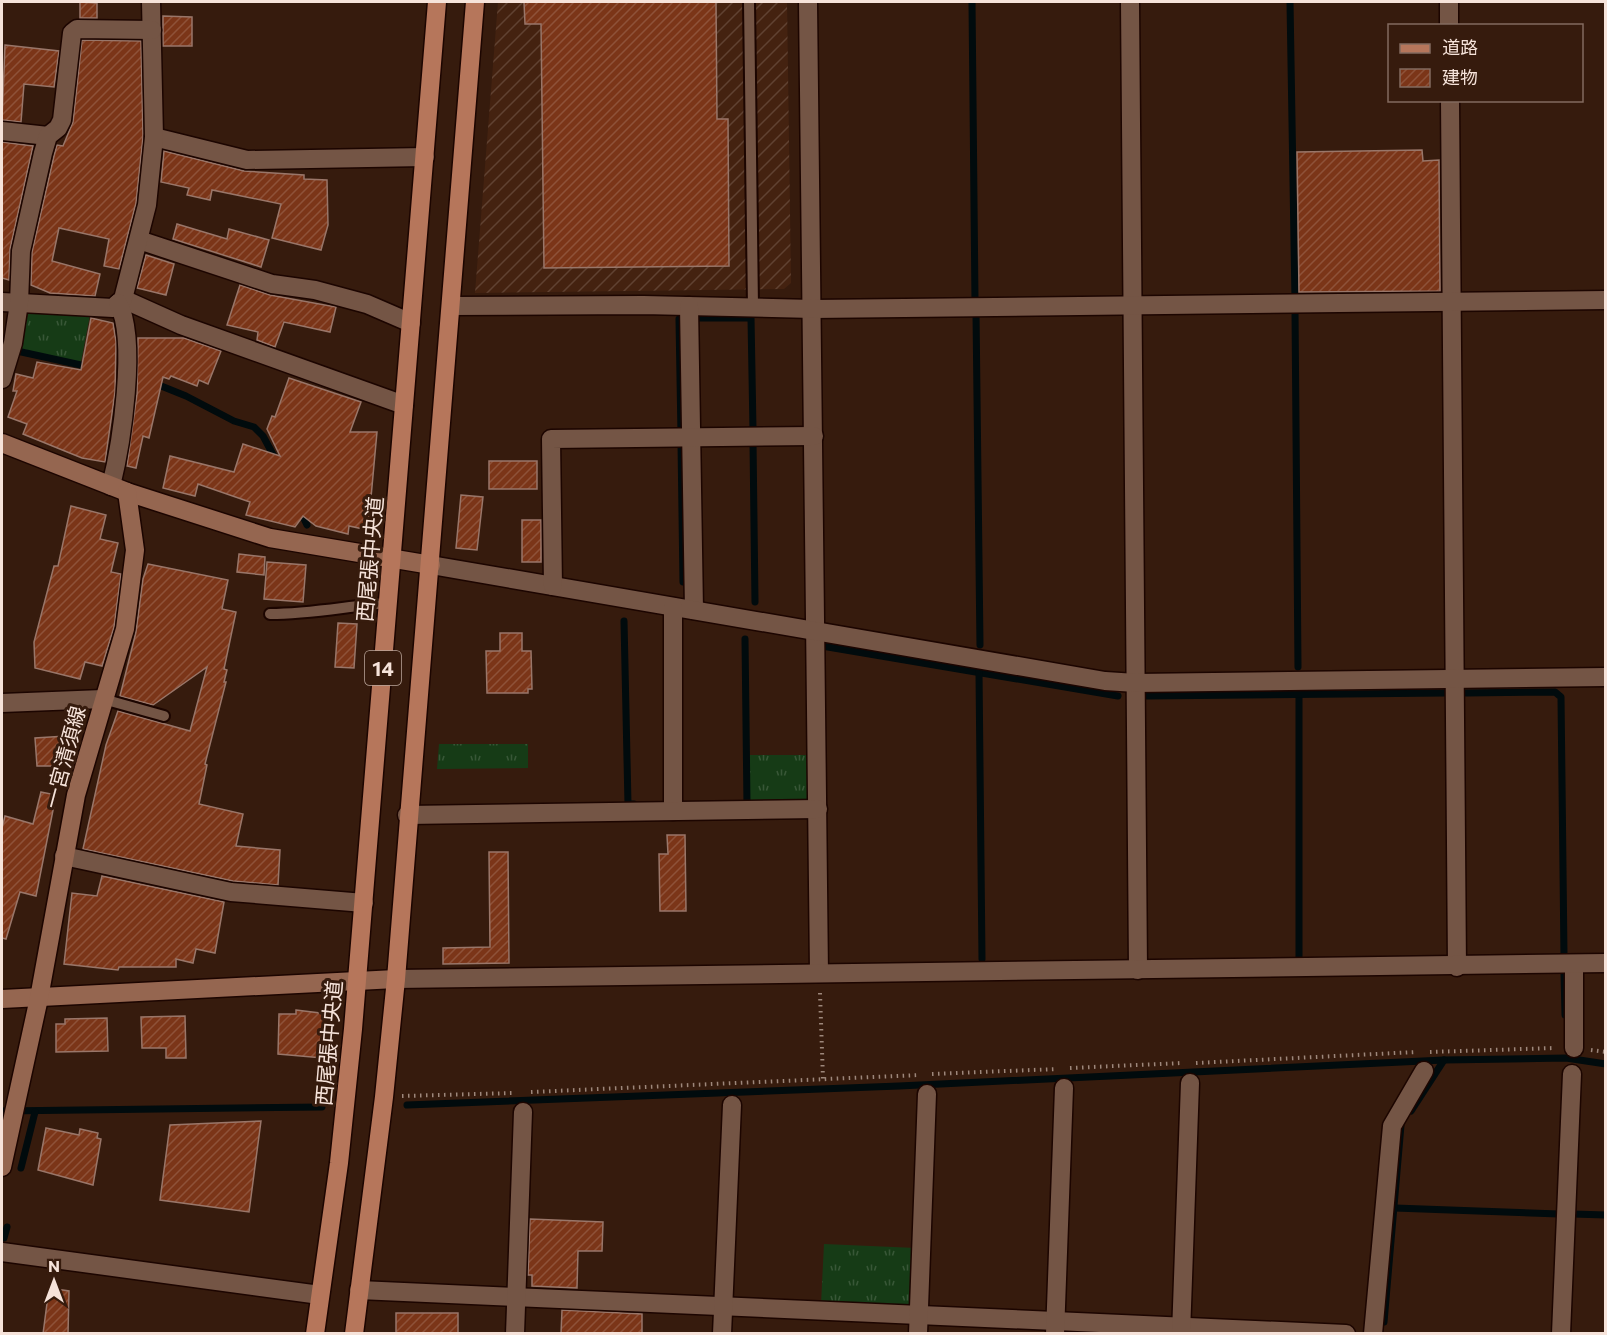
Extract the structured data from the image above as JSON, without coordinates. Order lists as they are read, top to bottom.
{
  "streets": {
    "main road": ["西尾張中央道", "14", "一宮清須線"]
  },
  "legend": ["道路", "建物"],
  "north": "top"
}
